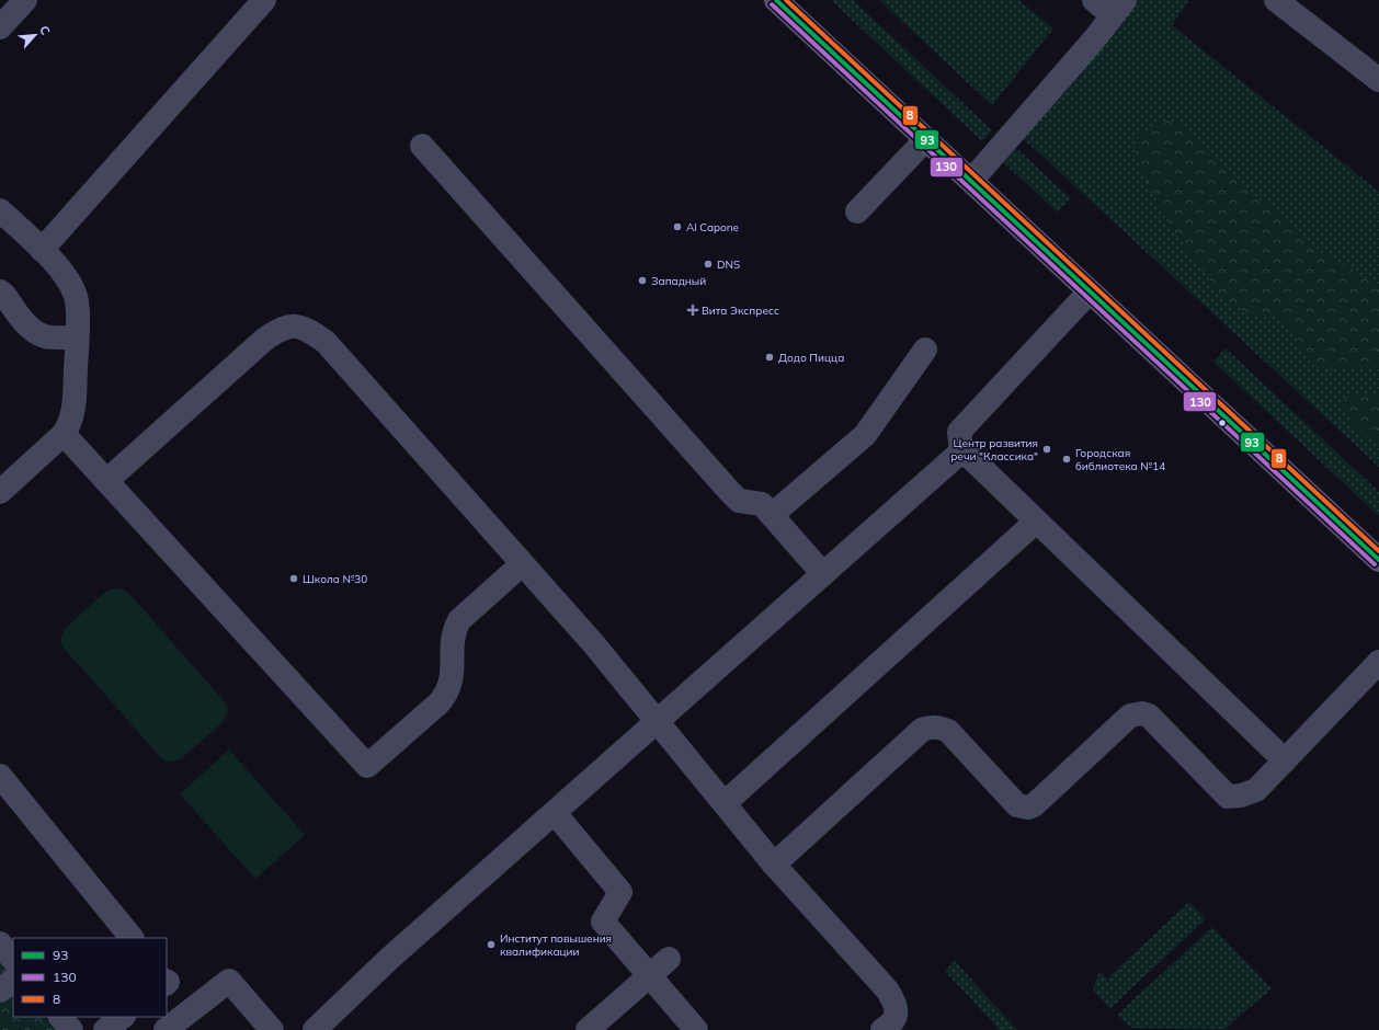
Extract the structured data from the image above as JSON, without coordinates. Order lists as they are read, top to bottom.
{
  "places": {
    "other": [
      "Al Capone",
      "DNS",
      "Западный",
      "Додо Пицца",
      "Центр развития речи \"Классика\"",
      "Городская библиотека №14",
      "Школа №30",
      "Институт повышения квалификации"
    ],
    "health": ["Вита Экспресс"]
  },
  "lines": ["transit line 93", "transit line 8", "transit line 130"],
  "legend": ["93", "130", "8"],
  "north": "top right"
}
